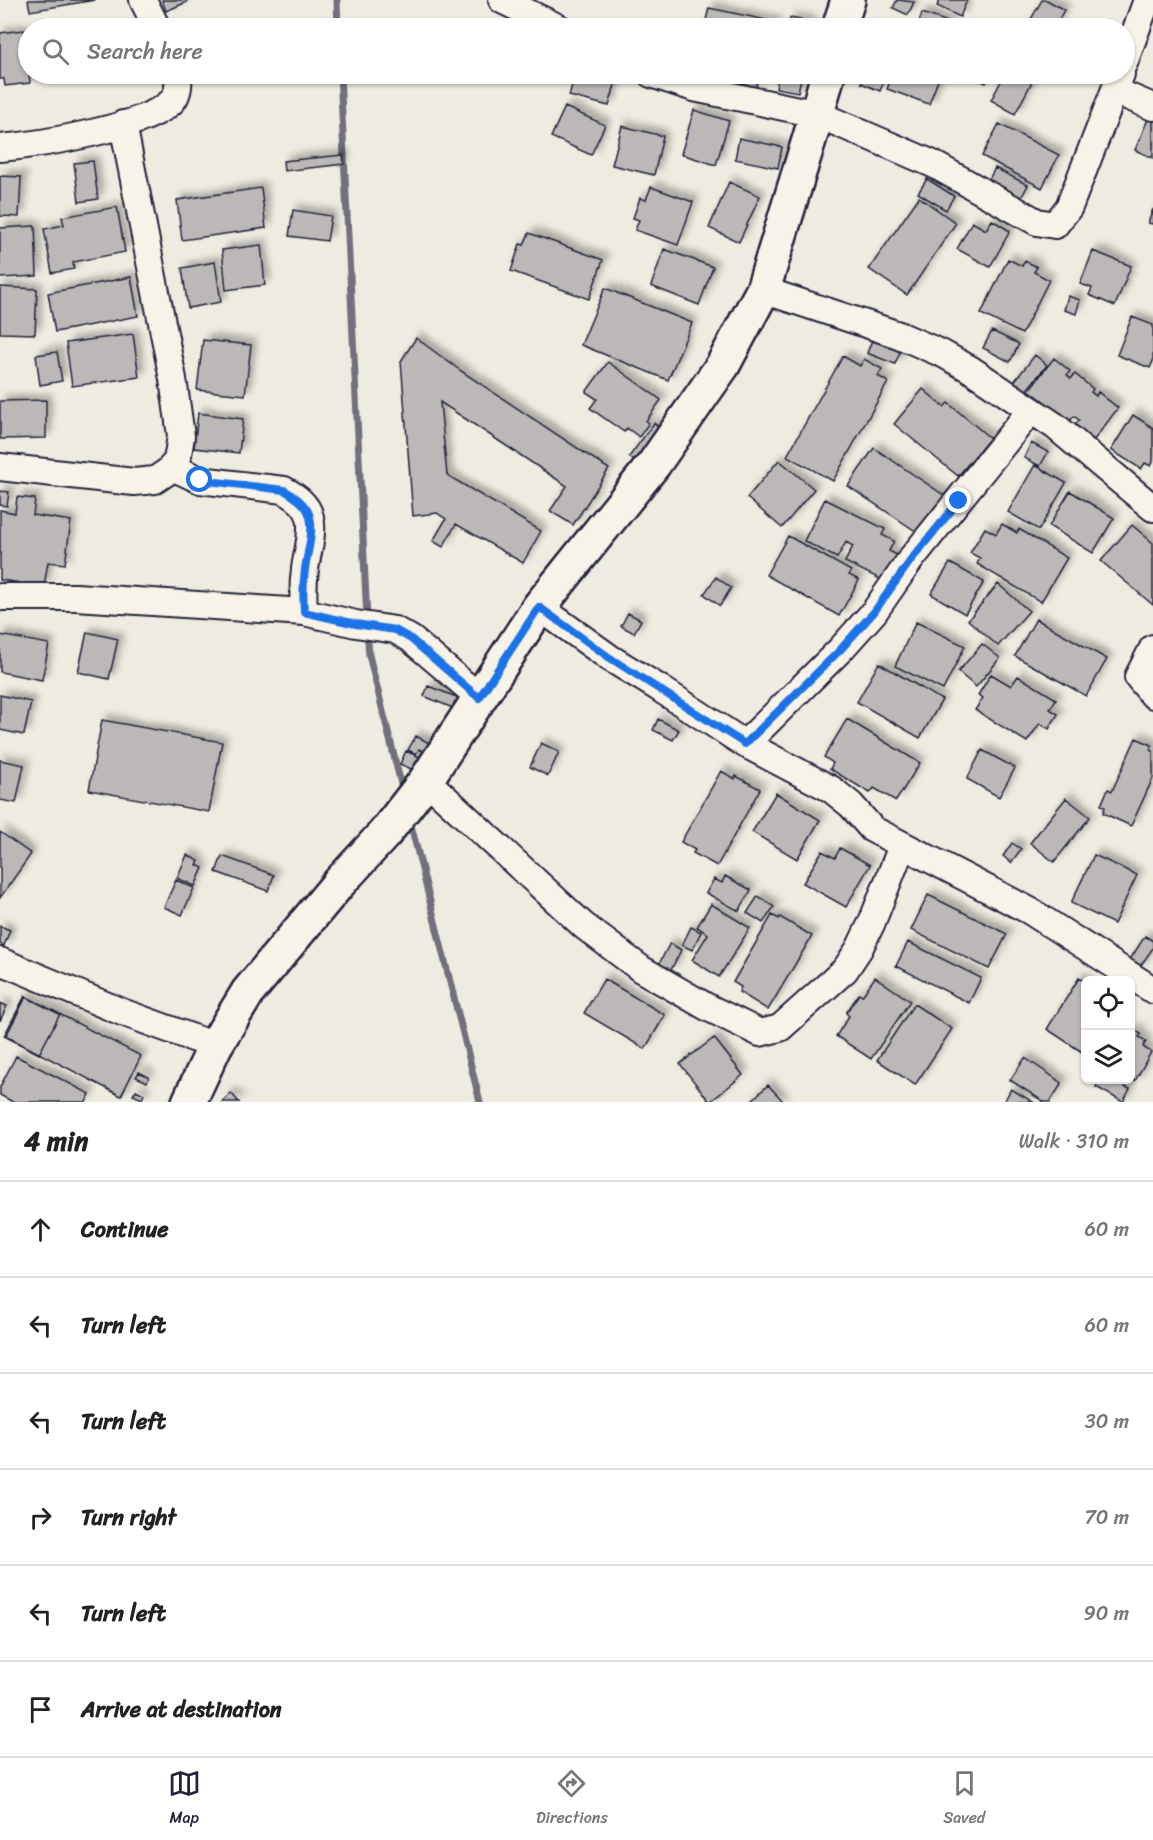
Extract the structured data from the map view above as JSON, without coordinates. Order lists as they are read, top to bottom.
{
  "page": {
    "search": "Search here",
    "heading": ["4 min", "Walk · 310 m"],
    "list": [
      ["Continue", "60 m"],
      ["Turn left", "60 m"],
      ["Turn left", "30 m"],
      ["Turn right", "70 m"],
      ["Turn left", "90 m"],
      "Arrive at destination"
    ],
    "nav": ["Map", "Directions", "Saved"]
  }
}
